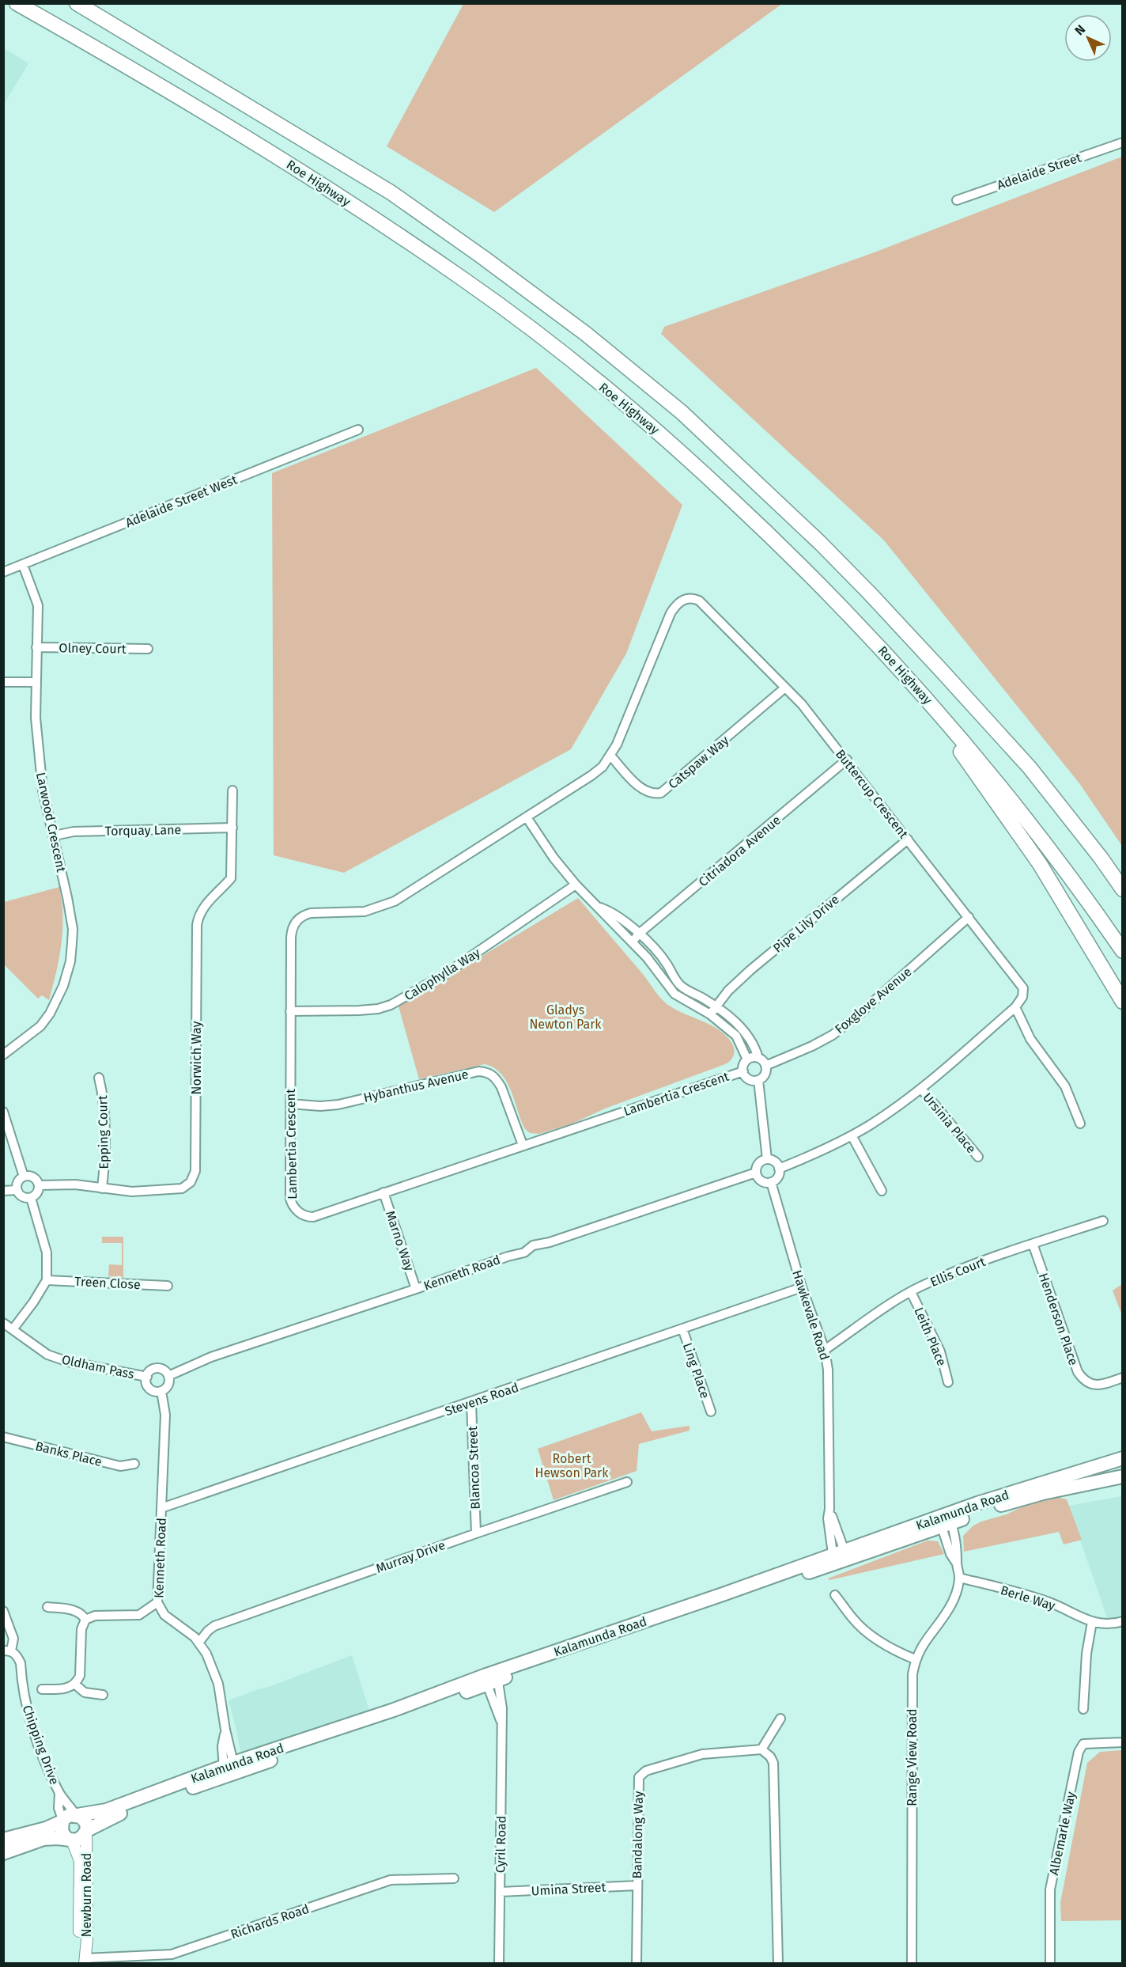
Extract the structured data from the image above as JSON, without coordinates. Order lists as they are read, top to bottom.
{
  "streets": {
    "highway": ["Roe Highway"],
    "main road": ["Kalamunda Road"],
    "street": [
      "Adelaide Street",
      "Adelaide Street West",
      "Olney Court",
      "Catspaw Way",
      "Buttercup Crescent",
      "Larwood Crescent",
      "Torquay Lane",
      "Citriadora Avenue",
      "Pipe Lily Drive",
      "Calophylla Way",
      "Foxglove Avenue",
      "Norwich Way",
      "Hybanthus Avenue",
      "Lambertia Crescent",
      "Ursinia Place",
      "Epping Court",
      "Marno Way",
      "Ellis Court",
      "Kenneth Road",
      "Treen Close",
      "Hawkevale Road",
      "Henderson Place",
      "Leith Place",
      "Oldham Pass",
      "Ling Place",
      "Stevens Road",
      "Banks Place",
      "Blancoa Street",
      "Murray Drive",
      "Berle Way",
      "Chipping Drive",
      "Range View Road",
      "Albemarle Way",
      "Bandalong Way",
      "Cyril Road",
      "Umina Street",
      "Newburn Road",
      "Richards Road"
    ]
  },
  "crossings": [
    ["Adelaide Street West", "Larwood Crescent"],
    ["Olney Court", "Larwood Crescent"],
    ["Catspaw Way", "Buttercup Crescent"],
    ["Buttercup Crescent", "Citriadora Avenue"],
    ["Buttercup Crescent", "Pipe Lily Drive"],
    ["Buttercup Crescent", "Foxglove Avenue"],
    ["Buttercup Crescent", "Lambertia Crescent"],
    ["Larwood Crescent", "Torquay Lane"],
    ["Torquay Lane", "Norwich Way"],
    ["Calophylla Way", "Lambertia Crescent"],
    ["Foxglove Avenue", "Lambertia Crescent"],
    ["Norwich Way", "Epping Court"],
    ["Hybanthus Avenue", "Lambertia Crescent"],
    ["Lambertia Crescent", "Marno Way"],
    ["Marno Way", "Kenneth Road"],
    ["Ellis Court", "Hawkevale Road"],
    ["Ellis Court", "Henderson Place"],
    ["Ellis Court", "Leith Place"],
    ["Kenneth Road", "Hawkevale Road"],
    ["Kenneth Road", "Oldham Pass"],
    ["Kenneth Road", "Stevens Road"],
    ["Kenneth Road", "Kalamunda Road"],
    ["Kenneth Road", "Murray Drive"],
    ["Hawkevale Road", "Stevens Road"],
    ["Hawkevale Road", "Kalamunda Road"],
    ["Ling Place", "Stevens Road"],
    ["Stevens Road", "Blancoa Street"],
    ["Blancoa Street", "Murray Drive"],
    ["Kalamunda Road", "Chipping Drive"],
    ["Kalamunda Road", "Range View Road"],
    ["Kalamunda Road", "Cyril Road"],
    ["Kalamunda Road", "Newburn Road"],
    ["Berle Way", "Range View Road"],
    ["Chipping Drive", "Newburn Road"],
    ["Bandalong Way", "Umina Street"],
    ["Cyril Road", "Umina Street"],
    ["Newburn Road", "Richards Road"]
  ],
  "parks": ["Gladys Newton Park", "Robert Hewson Park"],
  "north": "top left"
}
